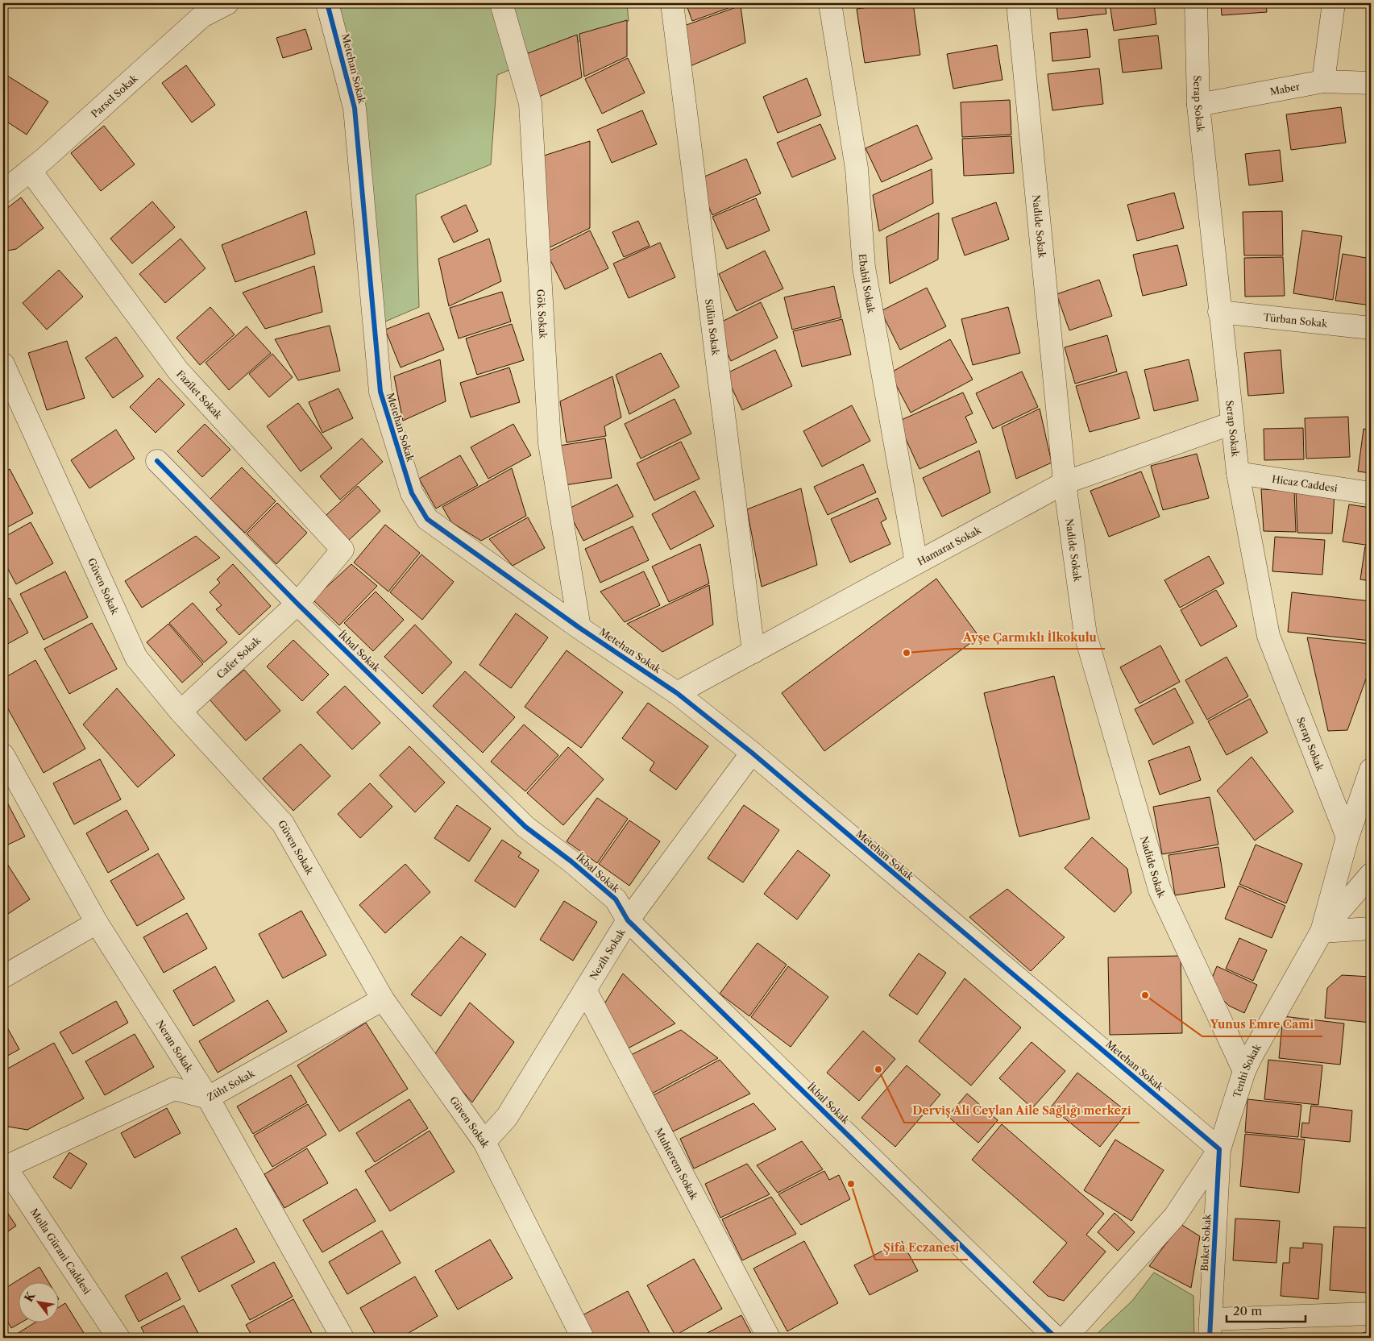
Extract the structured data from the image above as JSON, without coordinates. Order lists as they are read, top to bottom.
{
  "streets": {
    "street": [
      "Metehan Sokak",
      "Maber",
      "Parsel Sokak",
      "Serap Sokak",
      "Nadide Sokak",
      "Ebabil Sokak",
      "Gök Sokak",
      "Türban Sokak",
      "Sülün Sokak",
      "Fazilet Sokak",
      "Hicaz Caddesi",
      "Hamarat Sokak",
      "Güven Sokak",
      "İkbal Sokak",
      "Cafer Sokak",
      "Nezih Sokak",
      "Neran Sokak",
      "Tenhi Sokak",
      "Züht Sokak",
      "Muhterem Sokak",
      "Buket Sokak",
      "Molla Gürani Caddesi"
    ]
  },
  "crossings": [
    ["Metehan Sokak", "Gök Sokak"],
    ["Metehan Sokak", "Hamarat Sokak"],
    ["Metehan Sokak", "Nezih Sokak"],
    ["Metehan Sokak", "Tenhi Sokak"],
    ["Metehan Sokak", "Buket Sokak"],
    ["Maber", "Serap Sokak"],
    ["Parsel Sokak", "Fazilet Sokak"],
    ["Serap Sokak", "Türban Sokak"],
    ["Serap Sokak", "Hicaz Caddesi"],
    ["Serap Sokak", "Hamarat Sokak"],
    ["Serap Sokak", "Tenhi Sokak"],
    ["Nadide Sokak", "Hamarat Sokak"],
    ["Nadide Sokak", "Tenhi Sokak"],
    ["Ebabil Sokak", "Hamarat Sokak"],
    ["Sülün Sokak", "Hamarat Sokak"],
    ["Fazilet Sokak", "İkbal Sokak"],
    ["Fazilet Sokak", "Cafer Sokak"],
    ["Güven Sokak", "Cafer Sokak"],
    ["Güven Sokak", "Nezih Sokak"],
    ["Güven Sokak", "Züht Sokak"],
    ["İkbal Sokak", "Cafer Sokak"],
    ["İkbal Sokak", "Nezih Sokak"],
    ["Nezih Sokak", "Muhterem Sokak"],
    ["Neran Sokak", "Züht Sokak"],
    ["Tenhi Sokak", "Buket Sokak"],
    ["Züht Sokak", "Molla Gürani Caddesi"]
  ],
  "places": [
    "Ayşe Çarmıklı İlkokulu",
    "Yunus Emre Cami",
    "Derviş Ali Ceylan Aile Sağlığı merkezi",
    "Şifa Eczanesi"
  ],
  "scale_bar": "20 m",
  "north": "top left"
}
